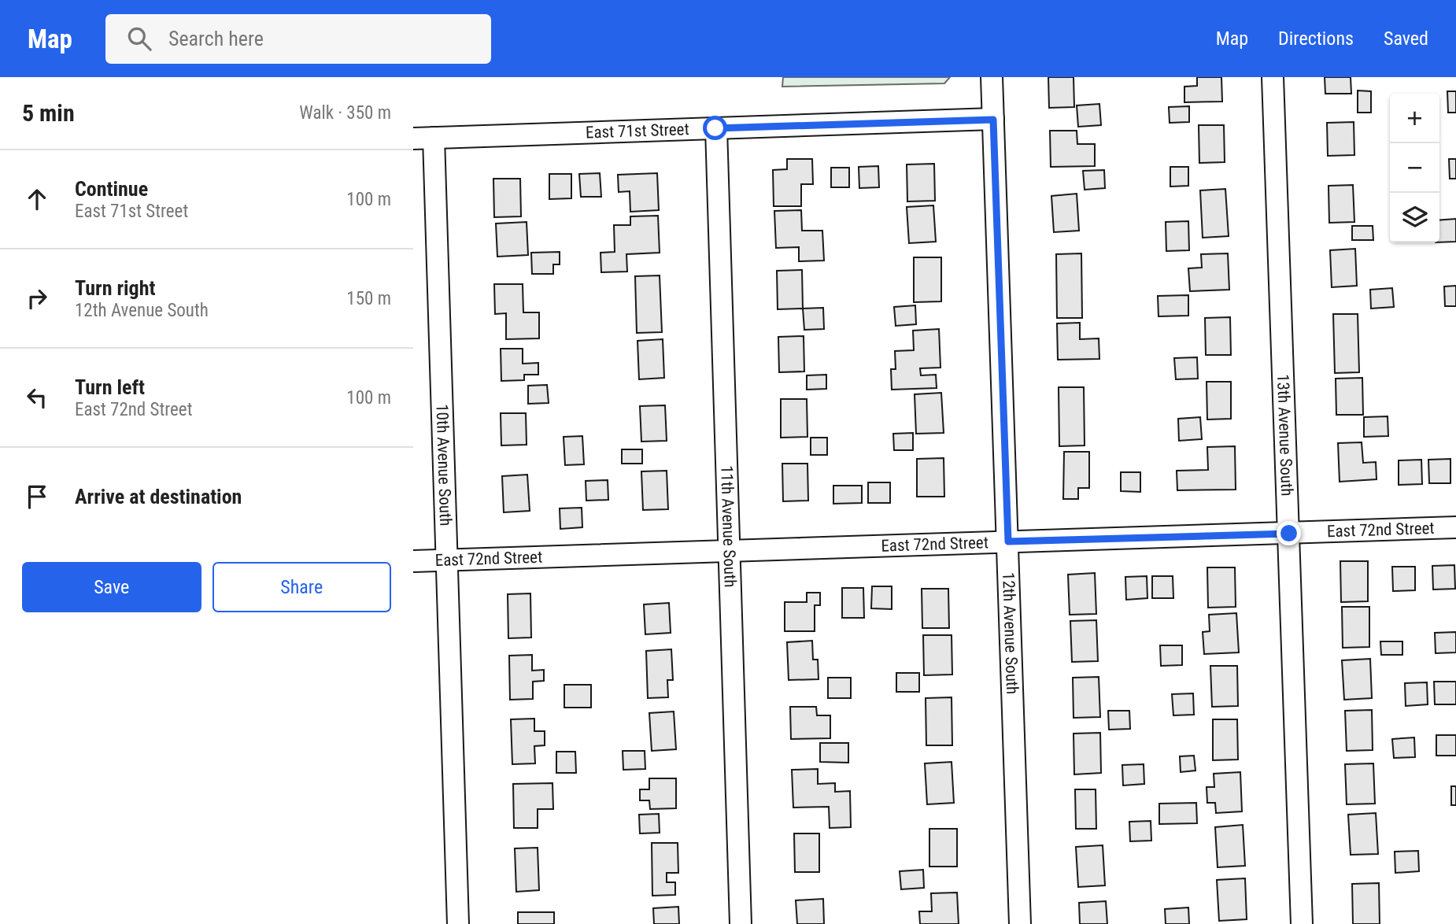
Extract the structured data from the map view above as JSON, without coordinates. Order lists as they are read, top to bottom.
{
  "streets": {
    "street": [
      "East 71st Street",
      "13th Avenue South",
      "10th Avenue South",
      "11th Avenue South",
      "East 72nd Street",
      "12th Avenue South"
    ]
  },
  "crossings": [
    ["East 71st Street", "10th Avenue South"],
    ["East 71st Street", "11th Avenue South"],
    ["East 71st Street", "12th Avenue South"],
    ["13th Avenue South", "East 72nd Street"],
    ["10th Avenue South", "East 72nd Street"],
    ["11th Avenue South", "East 72nd Street"],
    ["East 72nd Street", "12th Avenue South"]
  ],
  "page": {
    "header": "Map",
    "search": "Search here",
    "nav": ["Map", "Directions", "Saved"],
    "heading": ["5 min", "Walk · 350 m"],
    "map_buttons": ["+", "−"],
    "list": [
      ["Continue", "East 71st Street", "100 m"],
      ["Turn right", "12th Avenue South", "150 m"],
      ["Turn left", "East 72nd Street", "100 m"],
      "Arrive at destination"
    ],
    "buttons": ["Save", "Share"]
  }
}
